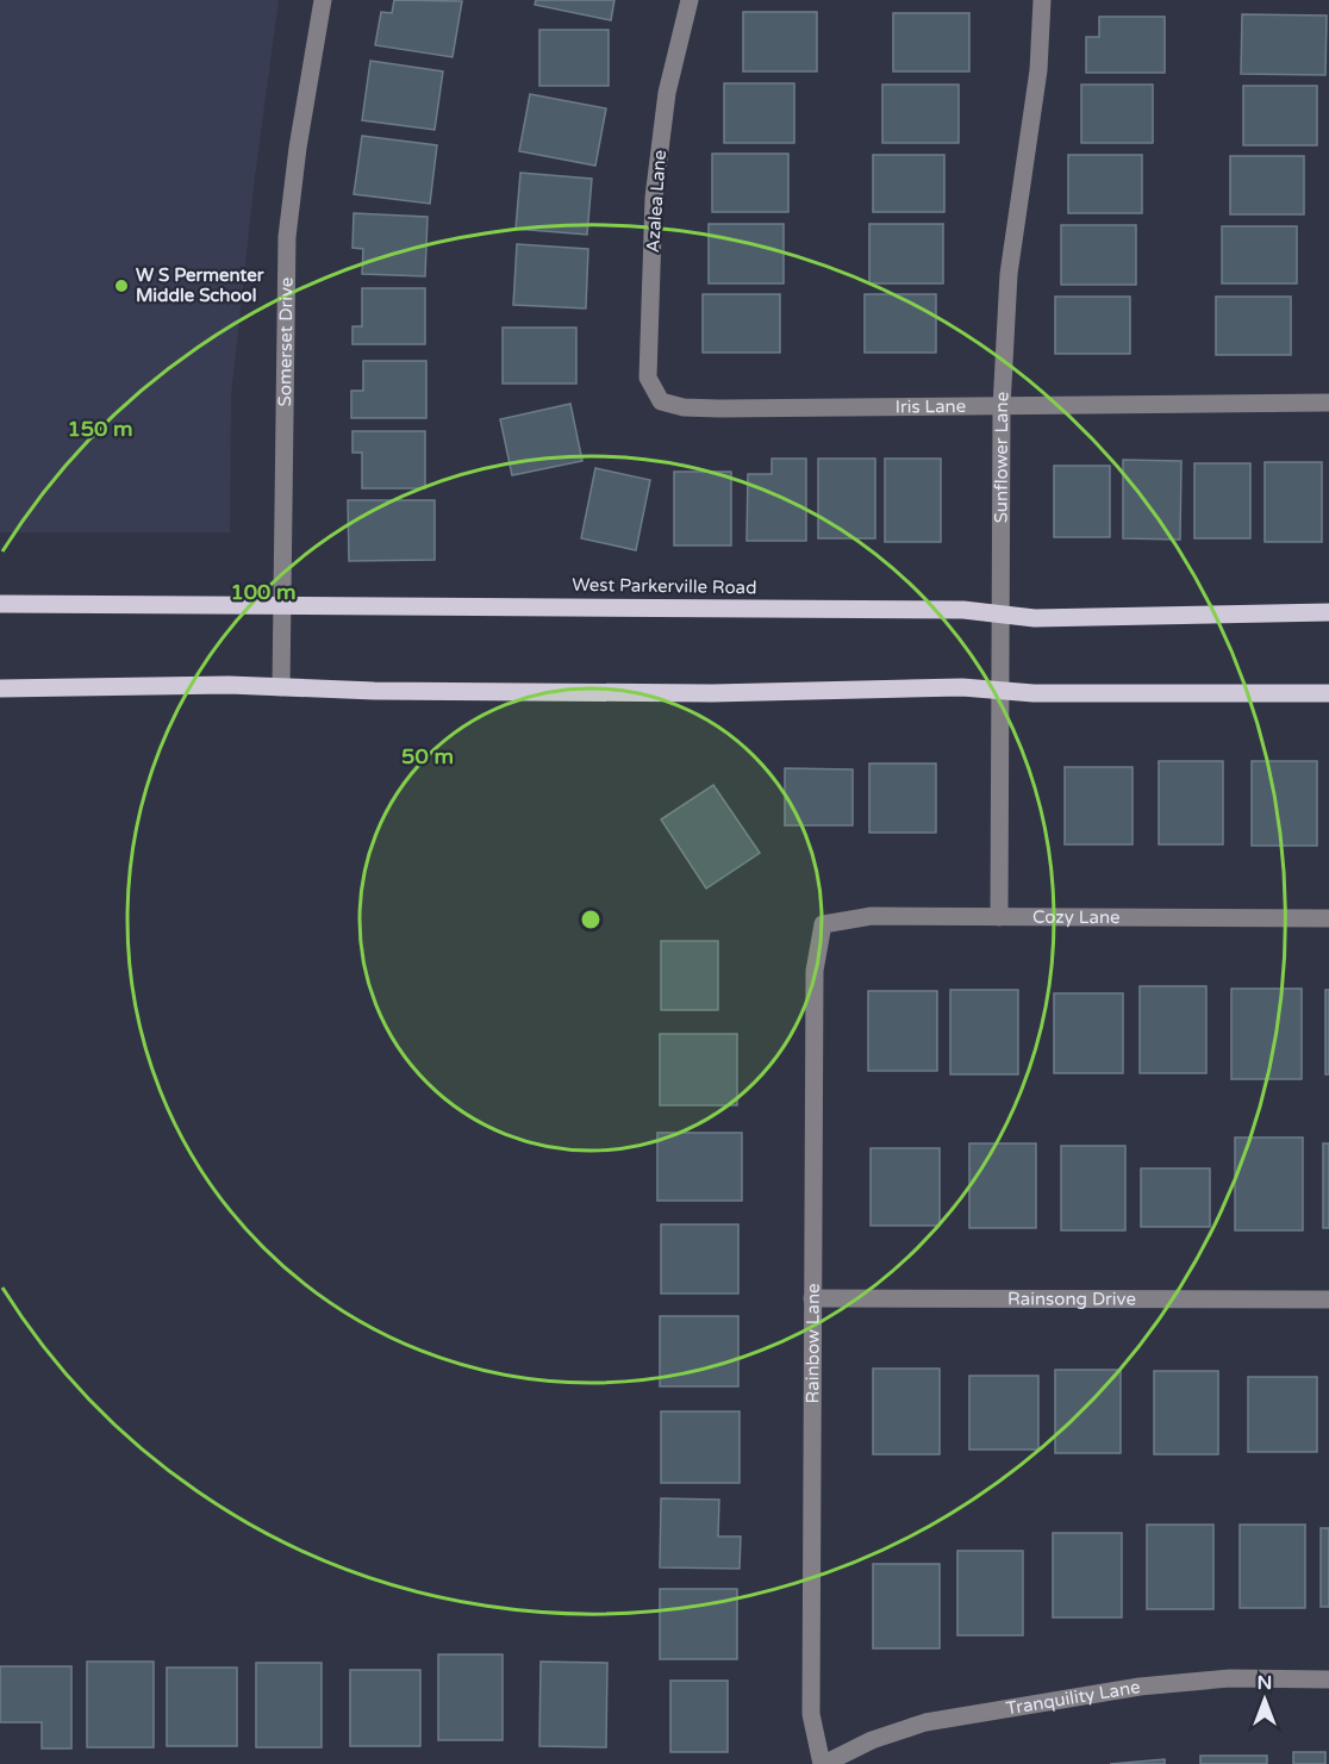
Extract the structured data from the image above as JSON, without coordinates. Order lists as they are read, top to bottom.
{
  "streets": {
    "main road": ["West Parkerville Road"],
    "street": [
      "Azalea Lane",
      "Somerset Drive",
      "Iris Lane",
      "Sunflower Lane",
      "Cozy Lane",
      "Rainsong Drive",
      "Rainbow Lane",
      "Tranquility Lane"
    ]
  },
  "crossings": [
    ["Azalea Lane", "Iris Lane"],
    ["Somerset Drive", "West Parkerville Road"],
    ["Iris Lane", "Sunflower Lane"],
    ["Sunflower Lane", "West Parkerville Road"],
    ["Sunflower Lane", "Cozy Lane"],
    ["Cozy Lane", "Rainbow Lane"],
    ["Rainsong Drive", "Rainbow Lane"],
    ["Rainbow Lane", "Tranquility Lane"]
  ],
  "places": ["W S Permenter Middle School"],
  "north": "top",
  "rings": ["150 m", "100 m", "50 m"]
}
